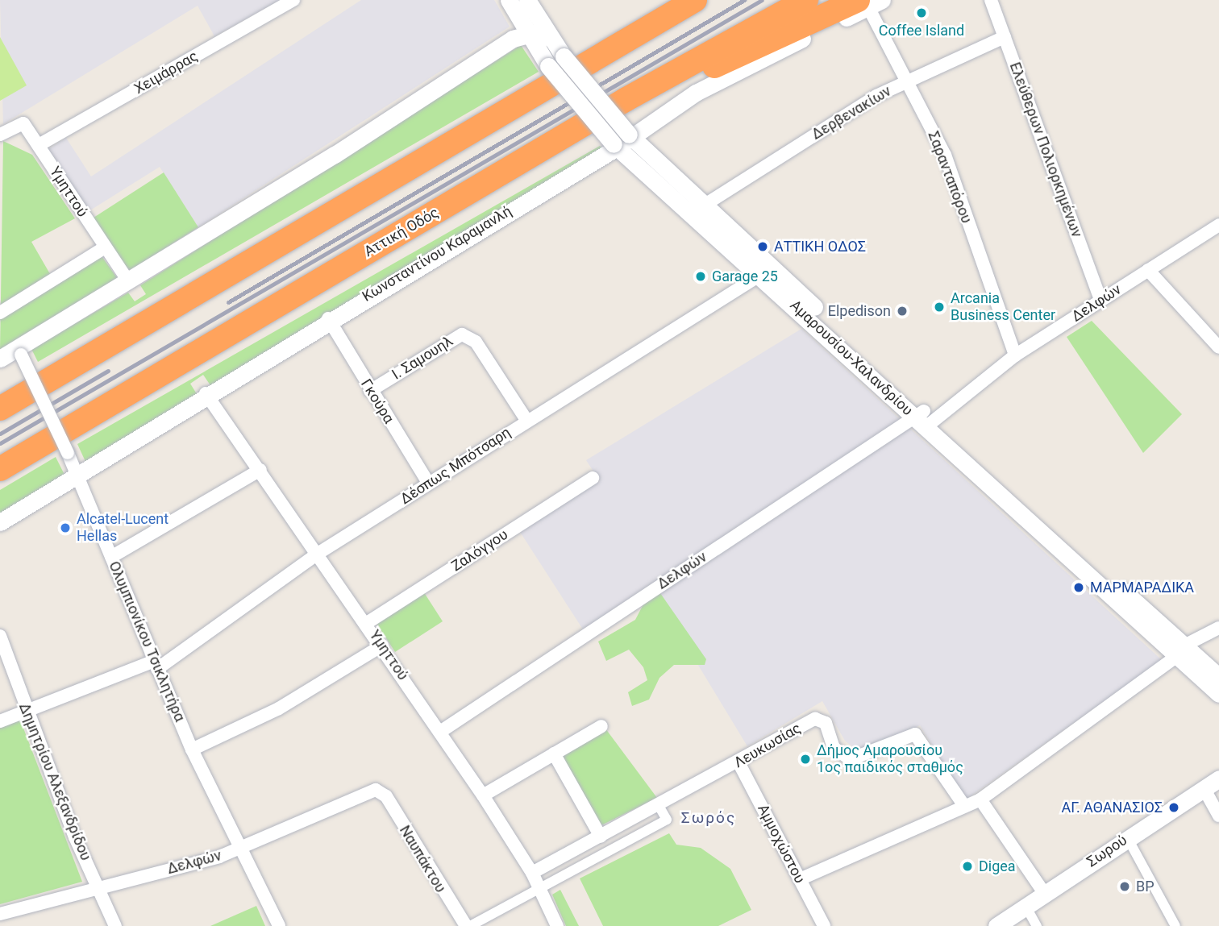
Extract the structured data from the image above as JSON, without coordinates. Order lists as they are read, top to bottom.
{
  "streets": {
    "highway": ["Αττική Οδός"],
    "street": [
      "Χειμάρρας",
      "Δερβενακίων",
      "Ελεύθερων Πολιορκημένων",
      "Σαρανταπόρου",
      "Υμηττού",
      "Κωνσταντίνου Καραμανλή",
      "Δελφών",
      "Ι. Σαμουηλ",
      "Αμαρουσίου-Χαλανδρίου",
      "Γκούρα",
      "Δέσπως Μπότσαρη",
      "Ζαλόγγου",
      "Ολυμπιονίκου Τσικλητήρα",
      "Λευκωσίας",
      "Δημητρίου Αλεξανδρίδου",
      "Αμμοχώστου",
      "Σωρού",
      "Ναυπάκτου"
    ]
  },
  "crossings": [
    ["Χειμάρρας", "Υμηττού"],
    ["Δερβενακίων", "Ελεύθερων Πολιορκημένων"],
    ["Δερβενακίων", "Σαρανταπόρου"],
    ["Δερβενακίων", "Αμαρουσίου-Χαλανδρίου"],
    ["Ελεύθερων Πολιορκημένων", "Δελφών"],
    ["Σαρανταπόρου", "Κωνσταντίνου Καραμανλή"],
    ["Σαρανταπόρου", "Δελφών"],
    ["Υμηττού", "Κωνσταντίνου Καραμανλή"],
    ["Υμηττού", "Δελφών"],
    ["Υμηττού", "Δέσπως Μπότσαρη"],
    ["Υμηττού", "Ζαλόγγου"],
    ["Υμηττού", "Λευκωσίας"],
    ["Κωνσταντίνου Καραμανλή", "Αμαρουσίου-Χαλανδρίου"],
    ["Κωνσταντίνου Καραμανλή", "Γκούρα"],
    ["Κωνσταντίνου Καραμανλή", "Ολυμπιονίκου Τσικλητήρα"],
    ["Δελφών", "Αμαρουσίου-Χαλανδρίου"],
    ["Δελφών", "Ολυμπιονίκου Τσικλητήρα"],
    ["Δελφών", "Δημητρίου Αλεξανδρίδου"],
    ["Δελφών", "Ναυπάκτου"],
    ["Ι. Σαμουηλ", "Γκούρα"],
    ["Ι. Σαμουηλ", "Δέσπως Μπότσαρη"],
    ["Αμαρουσίου-Χαλανδρίου", "Δέσπως Μπότσαρη"],
    ["Γκούρα", "Δέσπως Μπότσαρη"],
    ["Δέσπως Μπότσαρη", "Ολυμπιονίκου Τσικλητήρα"],
    ["Δέσπως Μπότσαρη", "Δημητρίου Αλεξανδρίδου"],
    ["Λευκωσίας", "Αμμοχώστου"]
  ],
  "districts": ["Σωρός"],
  "places": [
    "Coffee Island",
    "ΑΤΤΙΚΗ ΟΔΟΣ",
    "Garage 25",
    "Arcania Business Center",
    "Elpedison",
    "Alcatel-Lucent Hellas",
    "ΜΑΡΜΑΡΑΔΙΚΑ",
    "Δήμος Αμαρουσίου 1ος παιδικός σταθμός",
    "ΑΓ. ΑΘΑΝΑΣΙΟΣ",
    "Digea",
    "BP"
  ]
}
